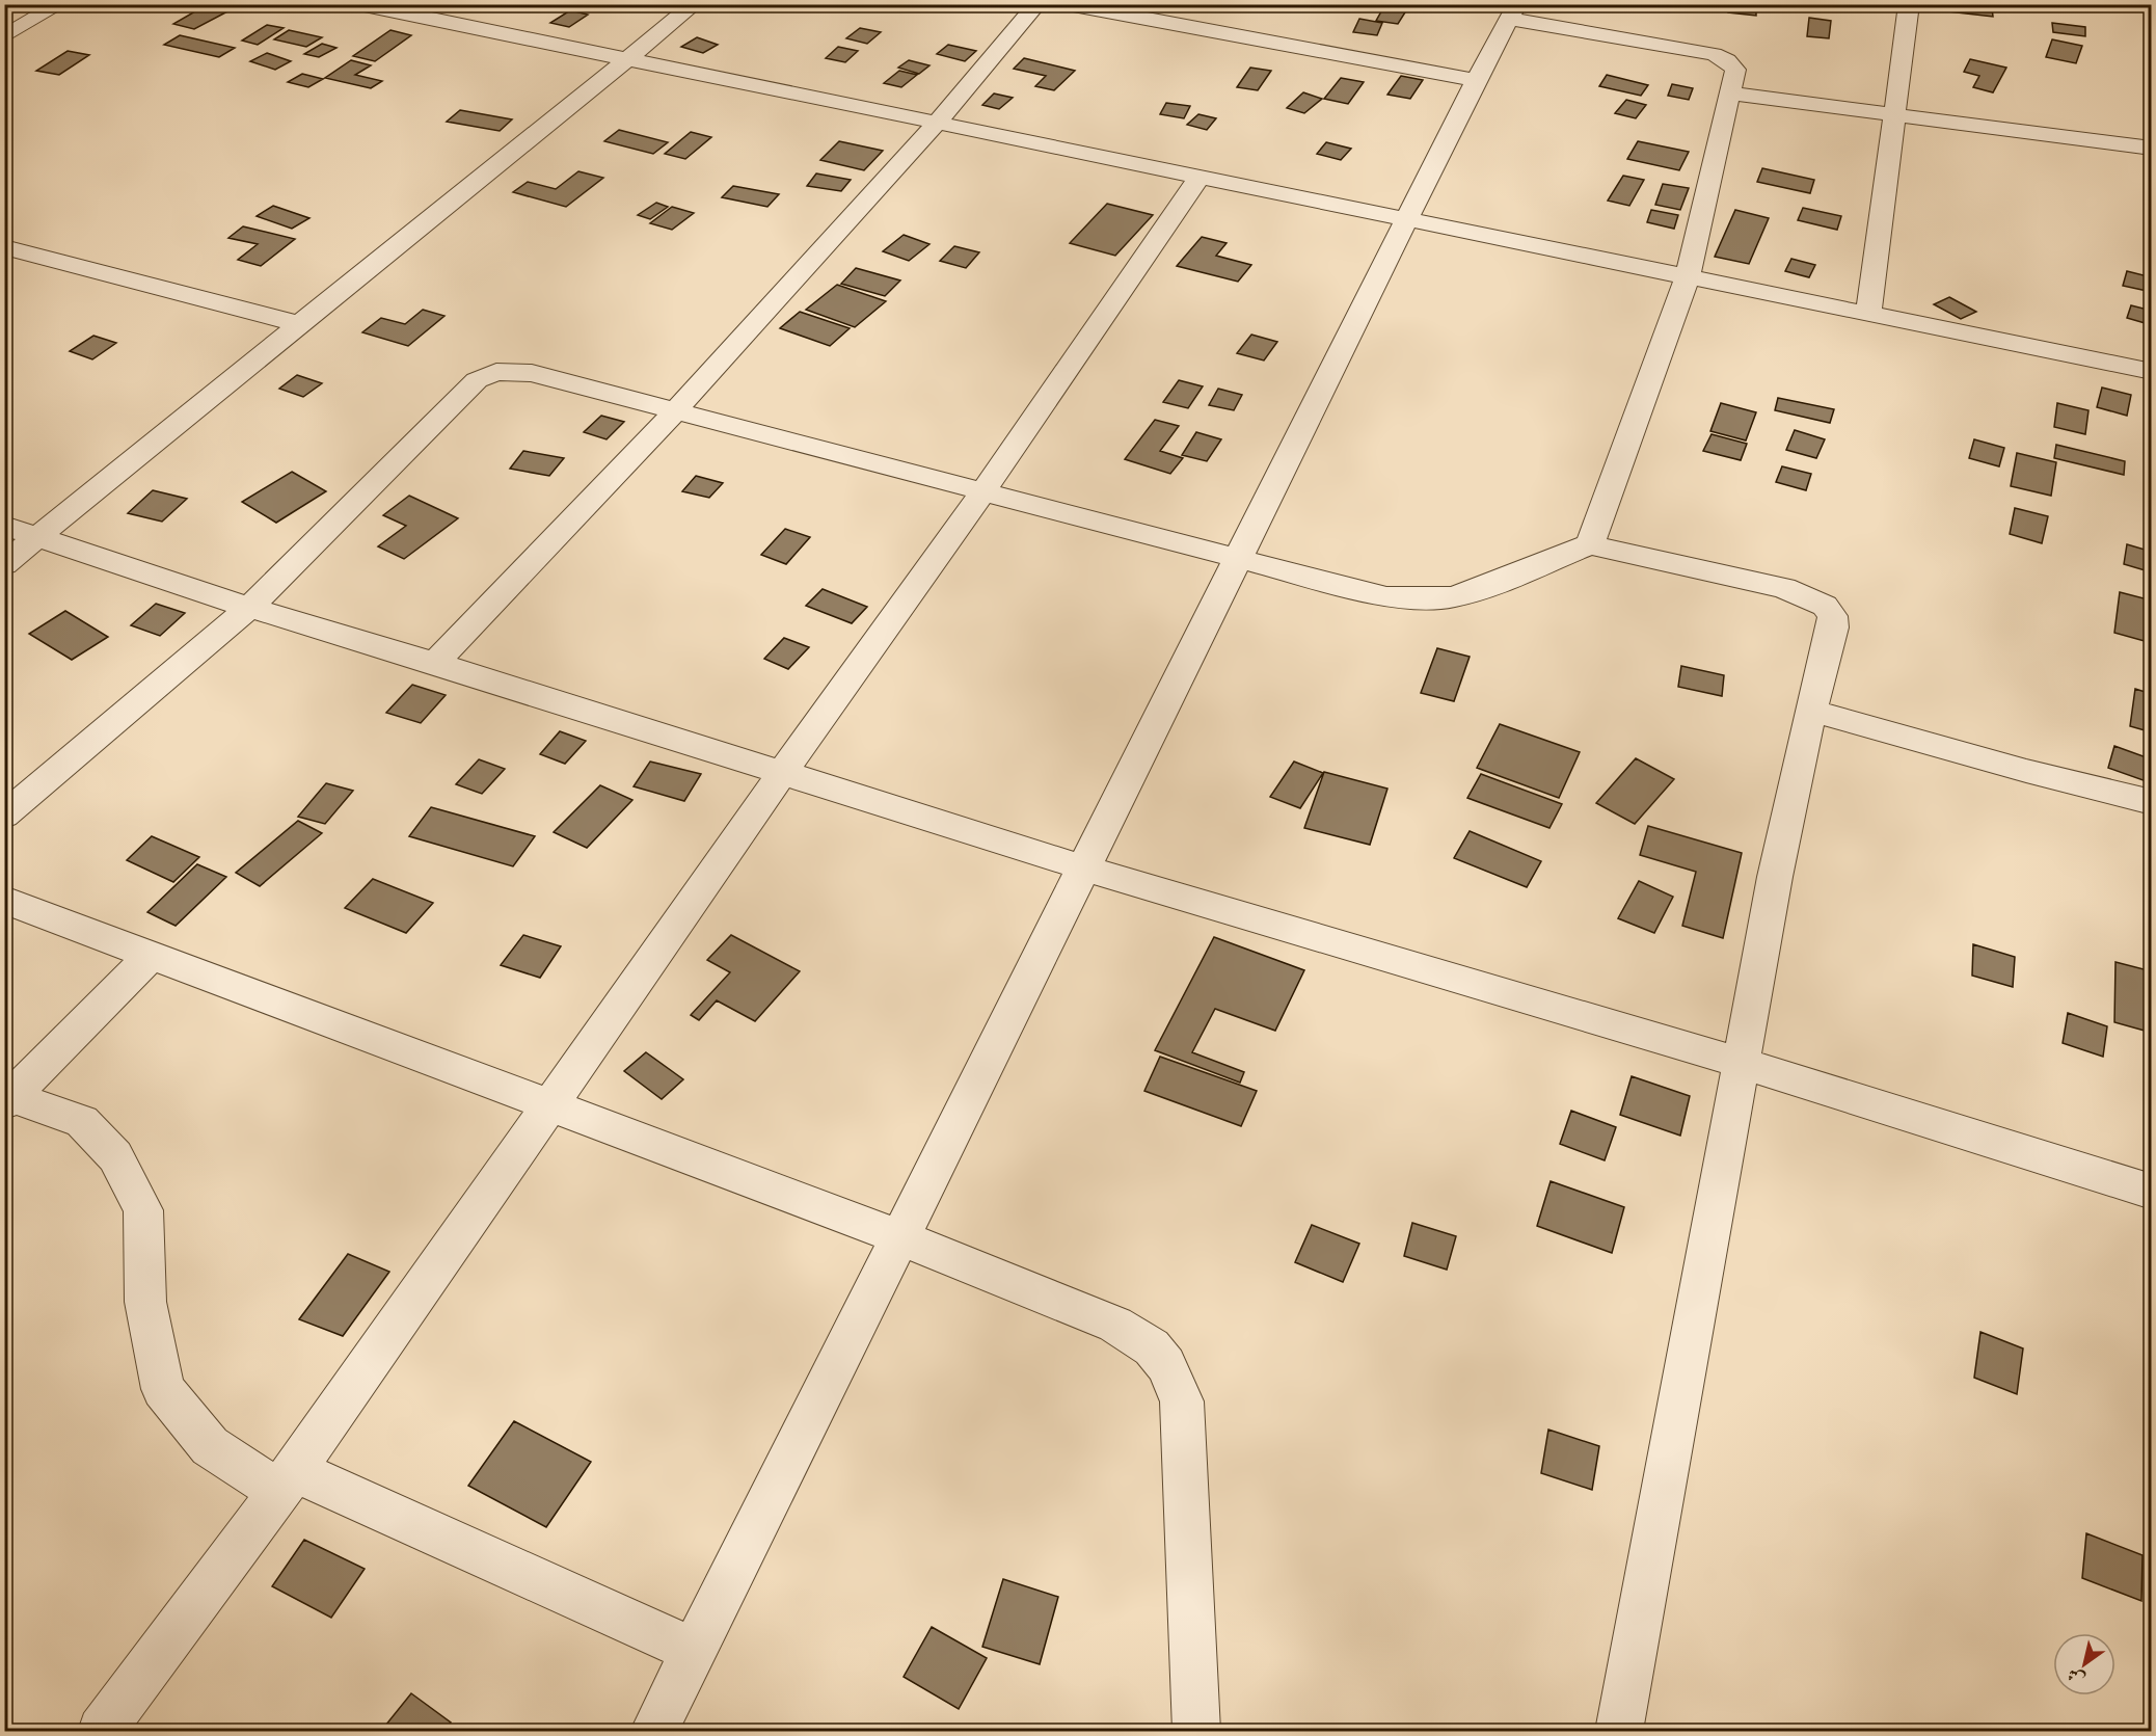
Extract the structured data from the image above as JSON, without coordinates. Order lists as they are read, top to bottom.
{
  "north": "bottom left"
}
